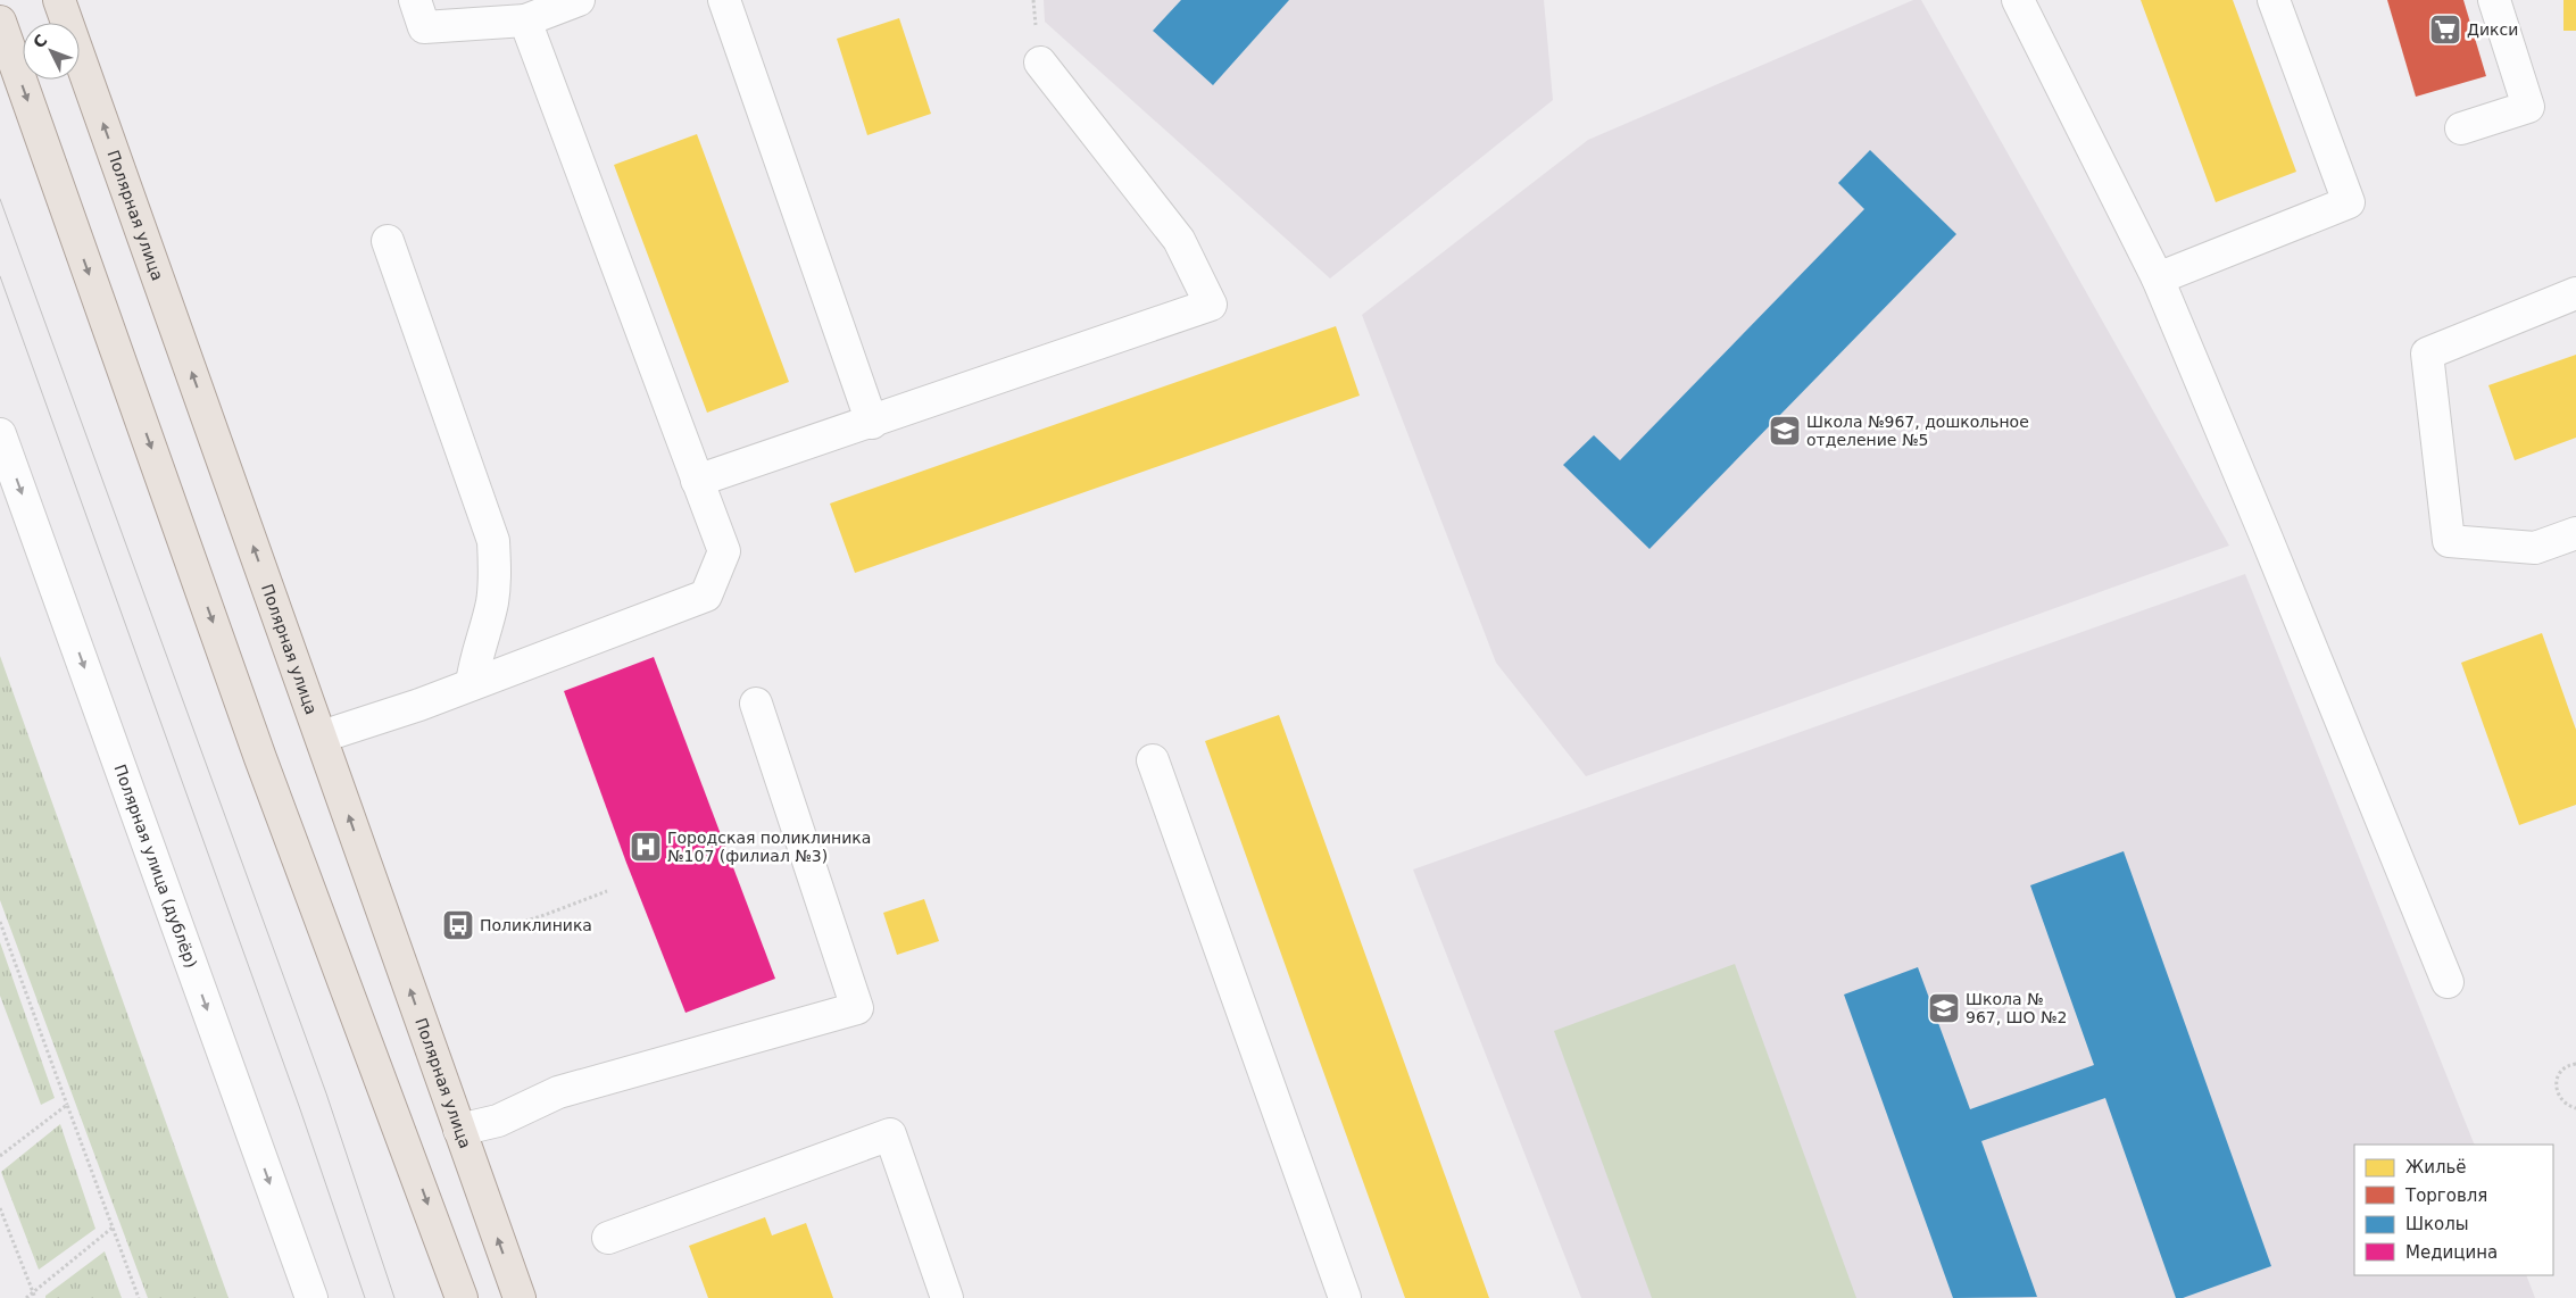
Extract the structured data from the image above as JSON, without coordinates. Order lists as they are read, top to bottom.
{
  "streets": {
    "main road": ["Полярная улица"],
    "street": ["Полярная улица (дублёр)"]
  },
  "one_way": ["Полярная улица (дублёр)"],
  "places": {
    "supermarket": ["Дикси"],
    "school or university": ["Школа №967, дошкольное отделение №5", "Школа № 967, ШО №2"],
    "hospital": ["Городская поликлиника №107 (филиал №3)"],
    "bus stop": ["Поликлиника"]
  },
  "legend": [
    "Жильё",
    "Торговля",
    "Школы",
    "Медицина"
  ],
  "north": "top left"
}
